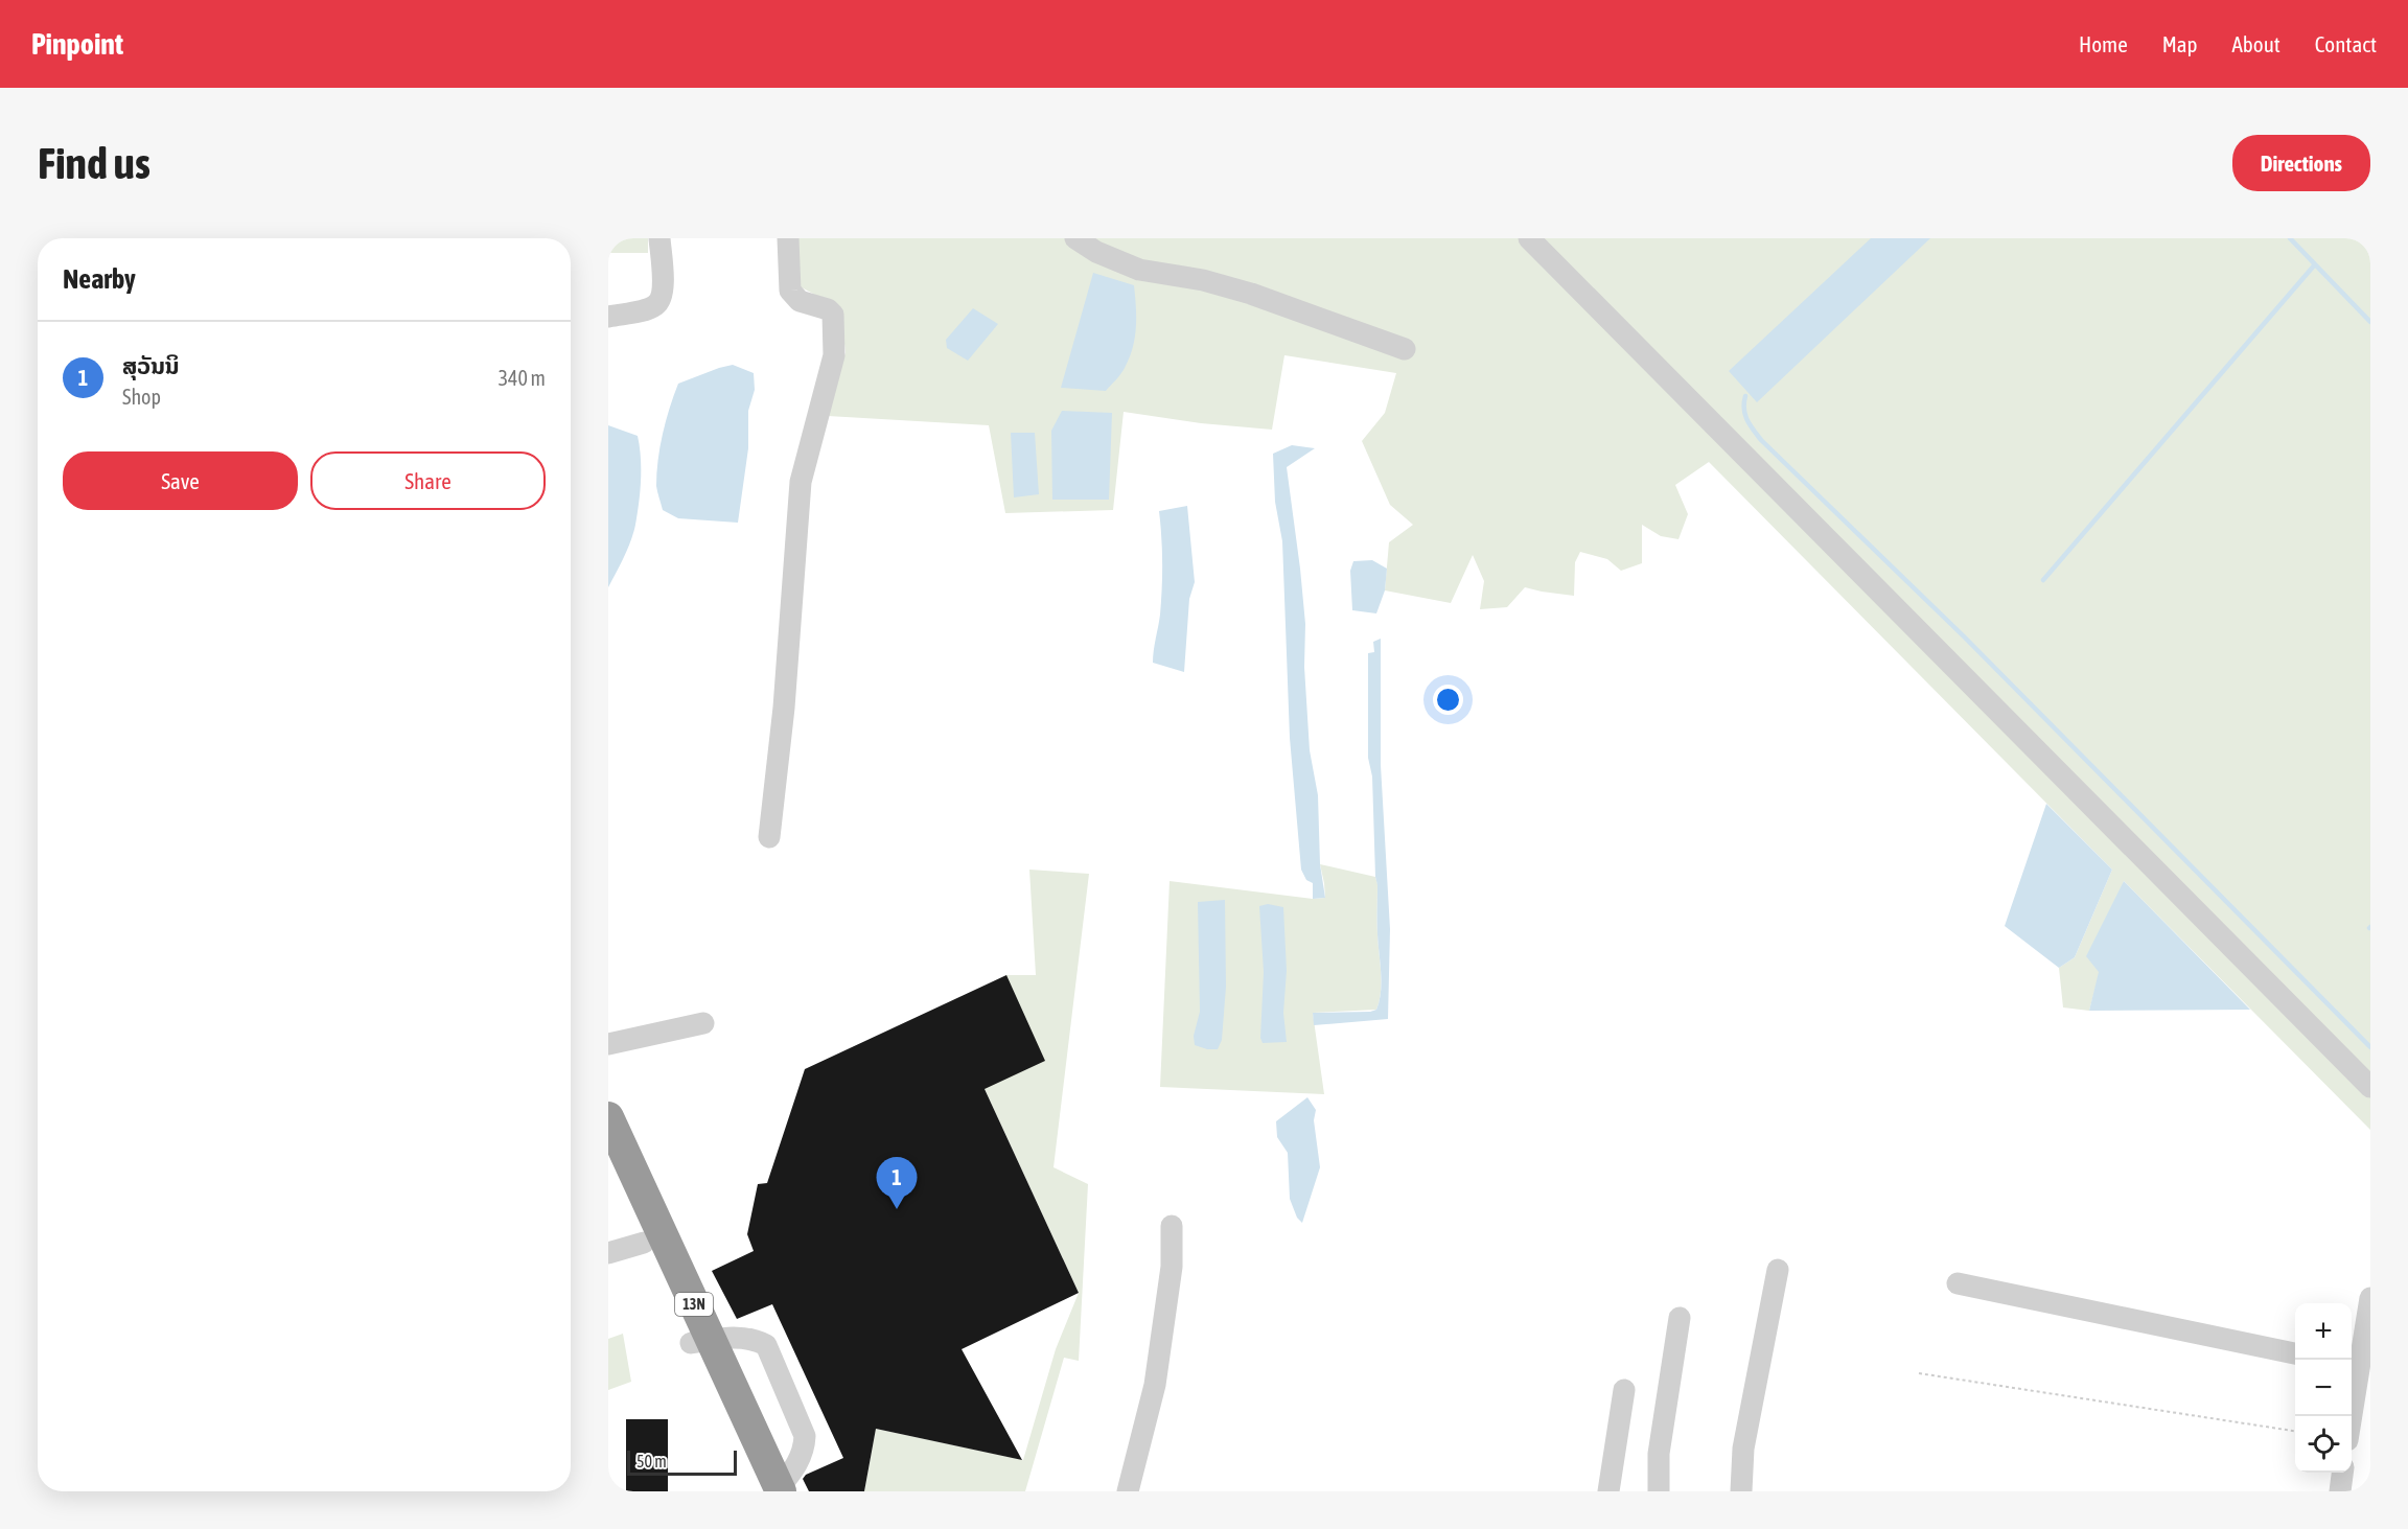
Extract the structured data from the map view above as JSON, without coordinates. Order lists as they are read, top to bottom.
{
  "streets": {
    "highway": ["13N"]
  },
  "scale_bar": "50 m",
  "page": {
    "header": "Pinpoint",
    "nav": [
      "Home",
      "Map",
      "About",
      "Contact"
    ],
    "buttons": [
      "Directions",
      ["Save", "Share"]
    ],
    "title": "Find us",
    "heading": "Nearby",
    "list": [
      {
        "mark": "1",
        "name": "ສຸວັນນິ",
        "note": "Shop",
        "value": "340 m"
      }
    ],
    "pins": "1",
    "map_buttons": ["+", "−"],
    "scale": "50 m"
  }
}
